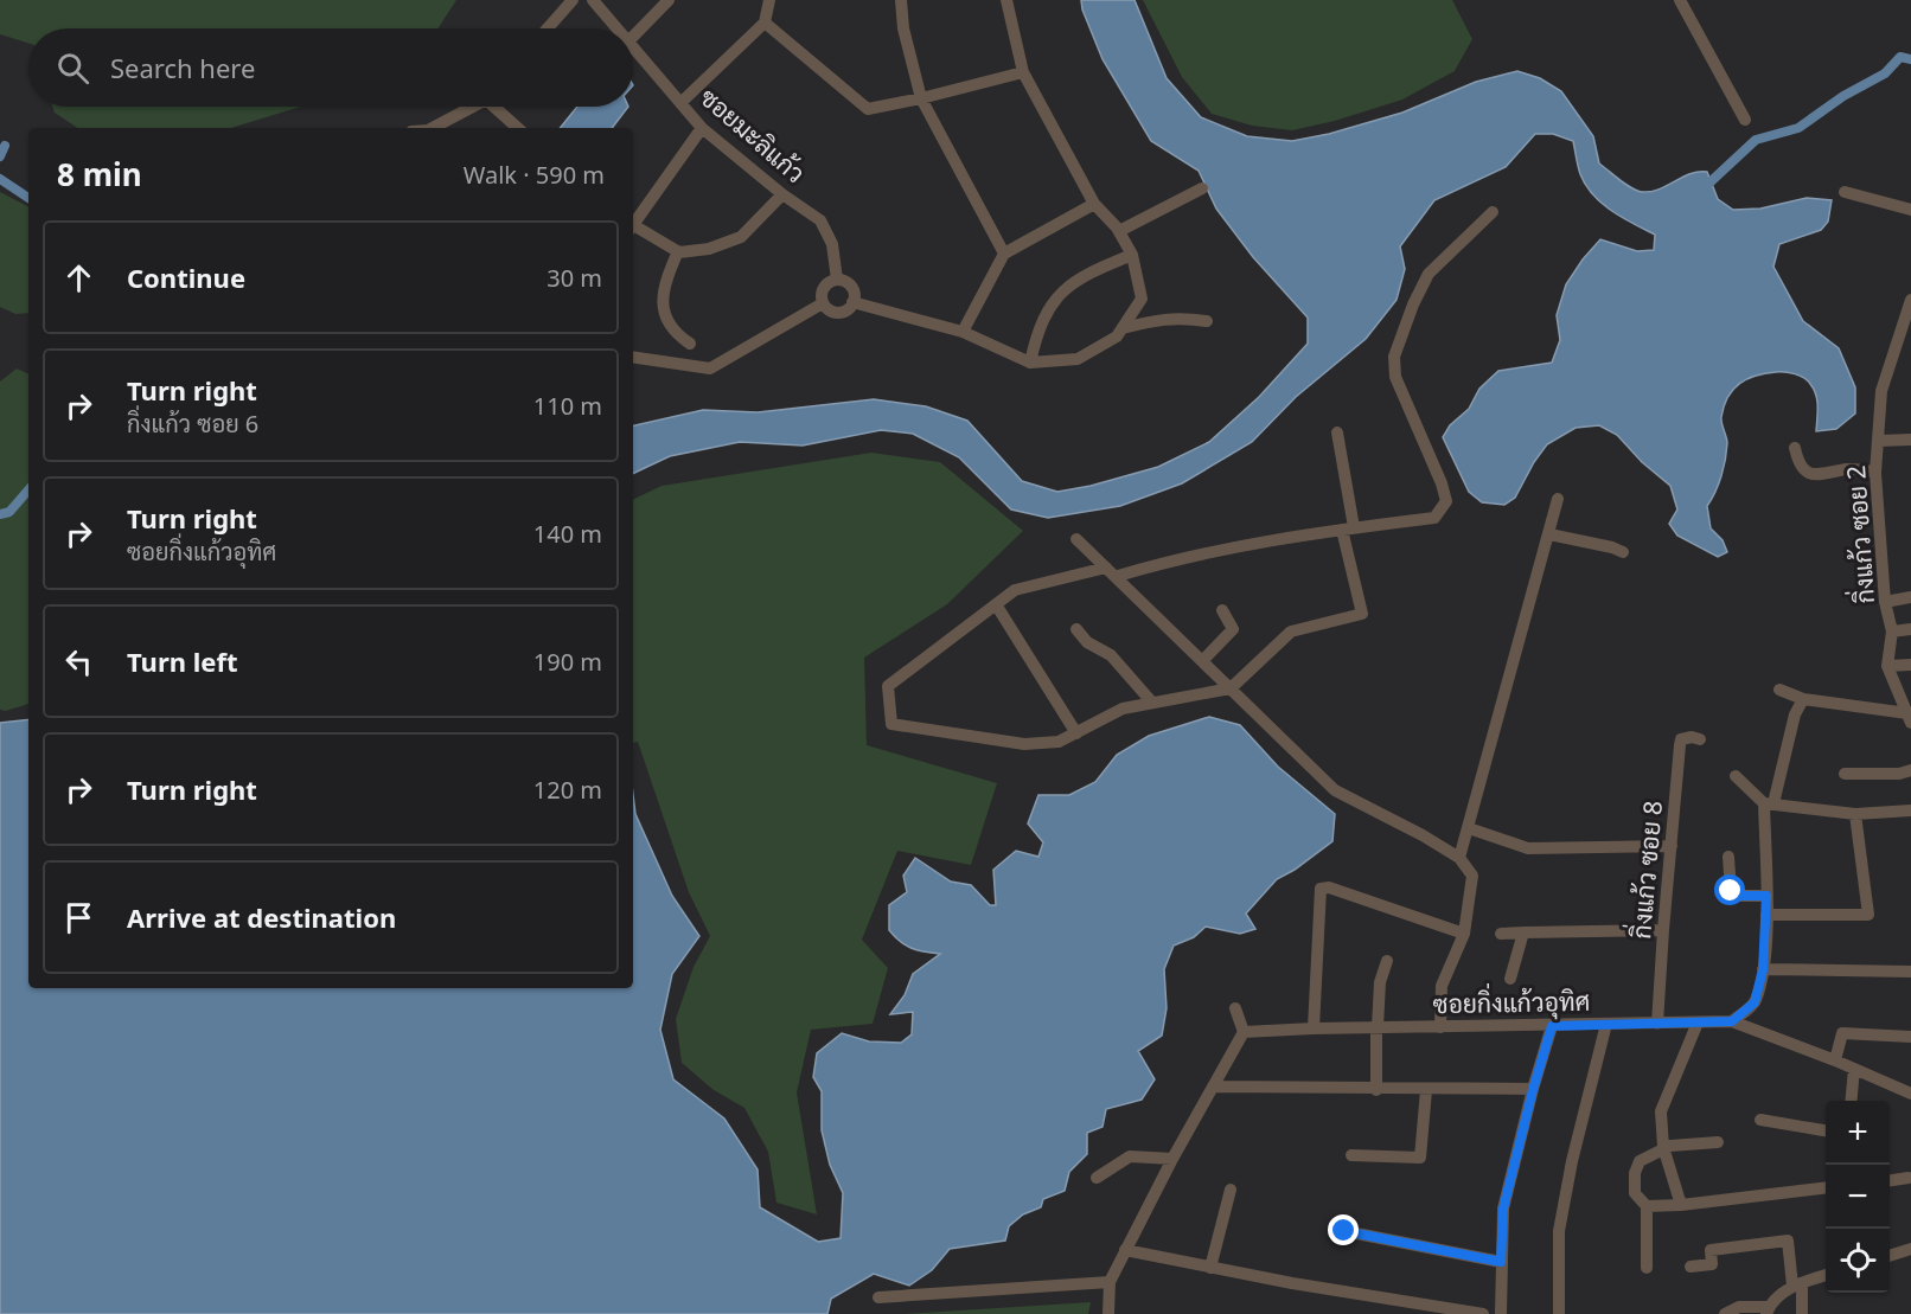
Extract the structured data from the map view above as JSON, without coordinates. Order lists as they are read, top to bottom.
{
  "streets": {
    "street": [
      "ซอยมะลิแก้ว",
      "กิ่งแก้ว ซอย 2",
      "กิ่งแก้ว ซอย 8",
      "ซอยกิ่งแก้วอุทิศ"
    ]
  },
  "crossings": [
    ["กิ่งแก้ว ซอย 8", "ซอยกิ่งแก้วอุทิศ"]
  ],
  "page": {
    "search": "Search here",
    "heading": ["8 min", "Walk · 590 m"],
    "list": [
      ["Continue", "30 m"],
      ["Turn right", "กิ่งแก้ว ซอย 6", "110 m"],
      ["Turn right", "ซอยกิ่งแก้วอุทิศ", "140 m"],
      ["Turn left", "190 m"],
      ["Turn right", "120 m"],
      "Arrive at destination"
    ],
    "map_buttons": ["+", "−"]
  }
}
